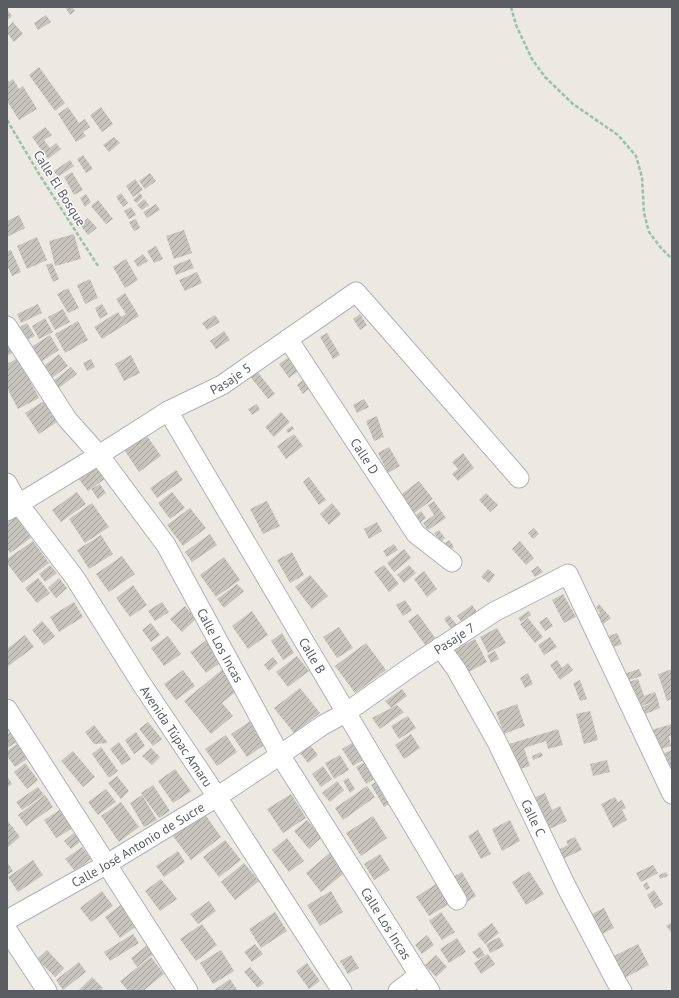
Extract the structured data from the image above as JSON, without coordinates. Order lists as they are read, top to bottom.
{
  "streets": {
    "street": [
      "Pasaje 5",
      "Calle D",
      "Pasaje 7",
      "Calle Los Incas",
      "Calle B",
      "Avenida Túpac Amaru",
      "Calle C",
      "Calle José Antonio de Sucre"
    ],
    "path": ["Calle El Bosque"]
  },
  "crossings": [
    ["Pasaje 5", "Calle D"],
    ["Pasaje 5", "Calle Los Incas"],
    ["Pasaje 5", "Calle B"],
    ["Pasaje 5", "Avenida Túpac Amaru"],
    ["Pasaje 7", "Calle B"],
    ["Pasaje 7", "Calle C"],
    ["Pasaje 7", "Calle José Antonio de Sucre"],
    ["Calle Los Incas", "Calle José Antonio de Sucre"],
    ["Calle B", "Calle José Antonio de Sucre"],
    ["Avenida Túpac Amaru", "Calle José Antonio de Sucre"]
  ]
}
